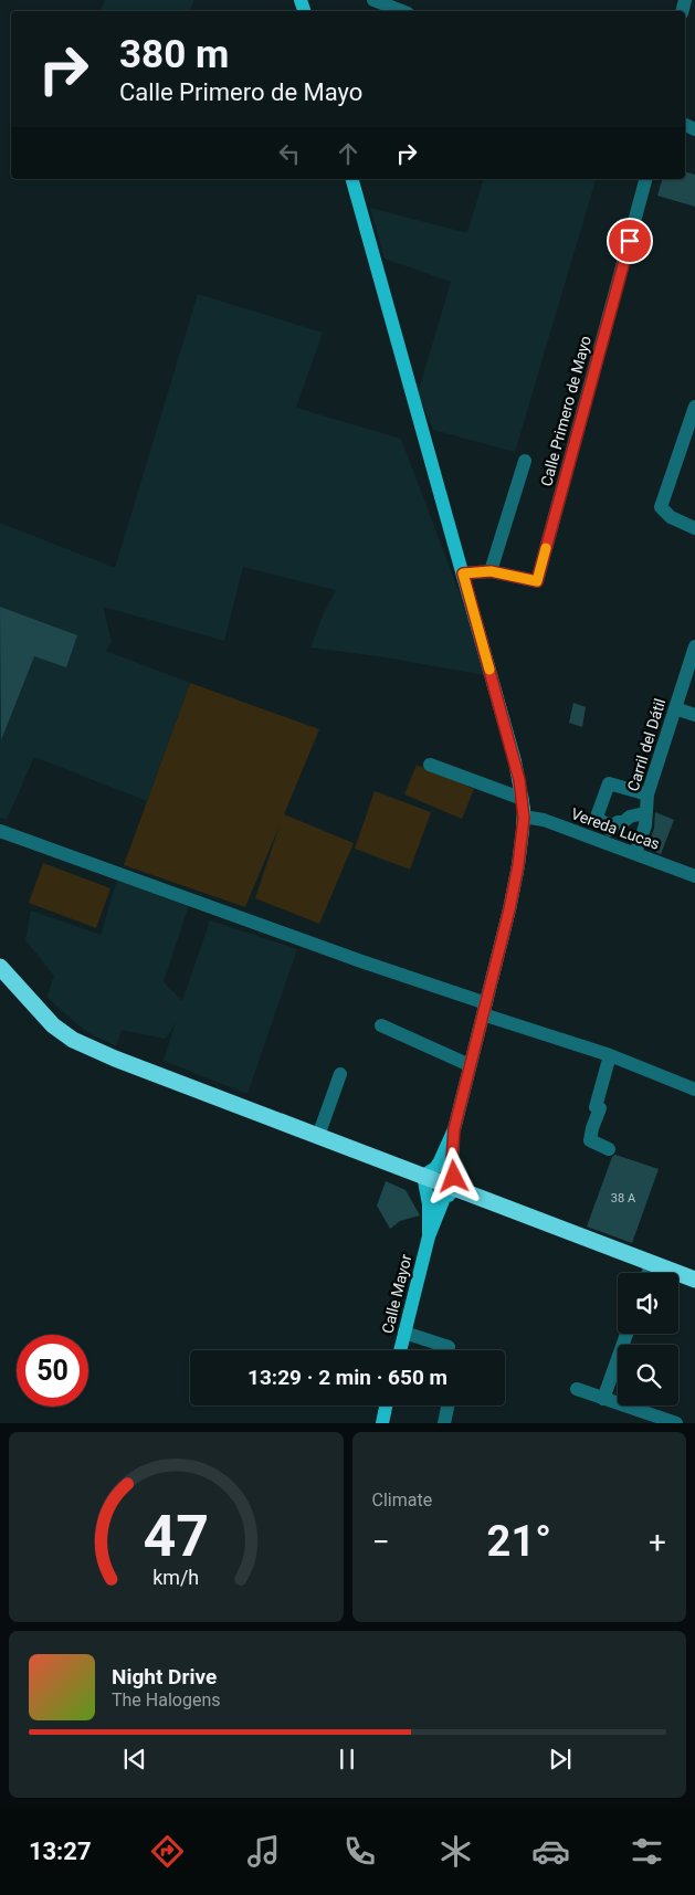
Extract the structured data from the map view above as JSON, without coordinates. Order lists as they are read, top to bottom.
{
  "streets": {
    "main road": ["Calle Mayor"],
    "street": ["Calle Primero de Mayo", "Carril del Dátil", "Vereda Lucas"]
  },
  "crossings": [
    ["Carril del Dátil", "Vereda Lucas"]
  ],
  "house_numbers": ["38 A"],
  "page": {
    "turn": ["380 m", "Calle Primero de Mayo"],
    "limit": "50",
    "trip": "13:29 · 2 min · 650 m",
    "tile": "Climate",
    "heat": ["−", "21°", "+"],
    "song": ["Night Drive", "The Halogens"],
    "tabs": "13:27",
    "gauge": ["47", "km/h"]
  }
}
